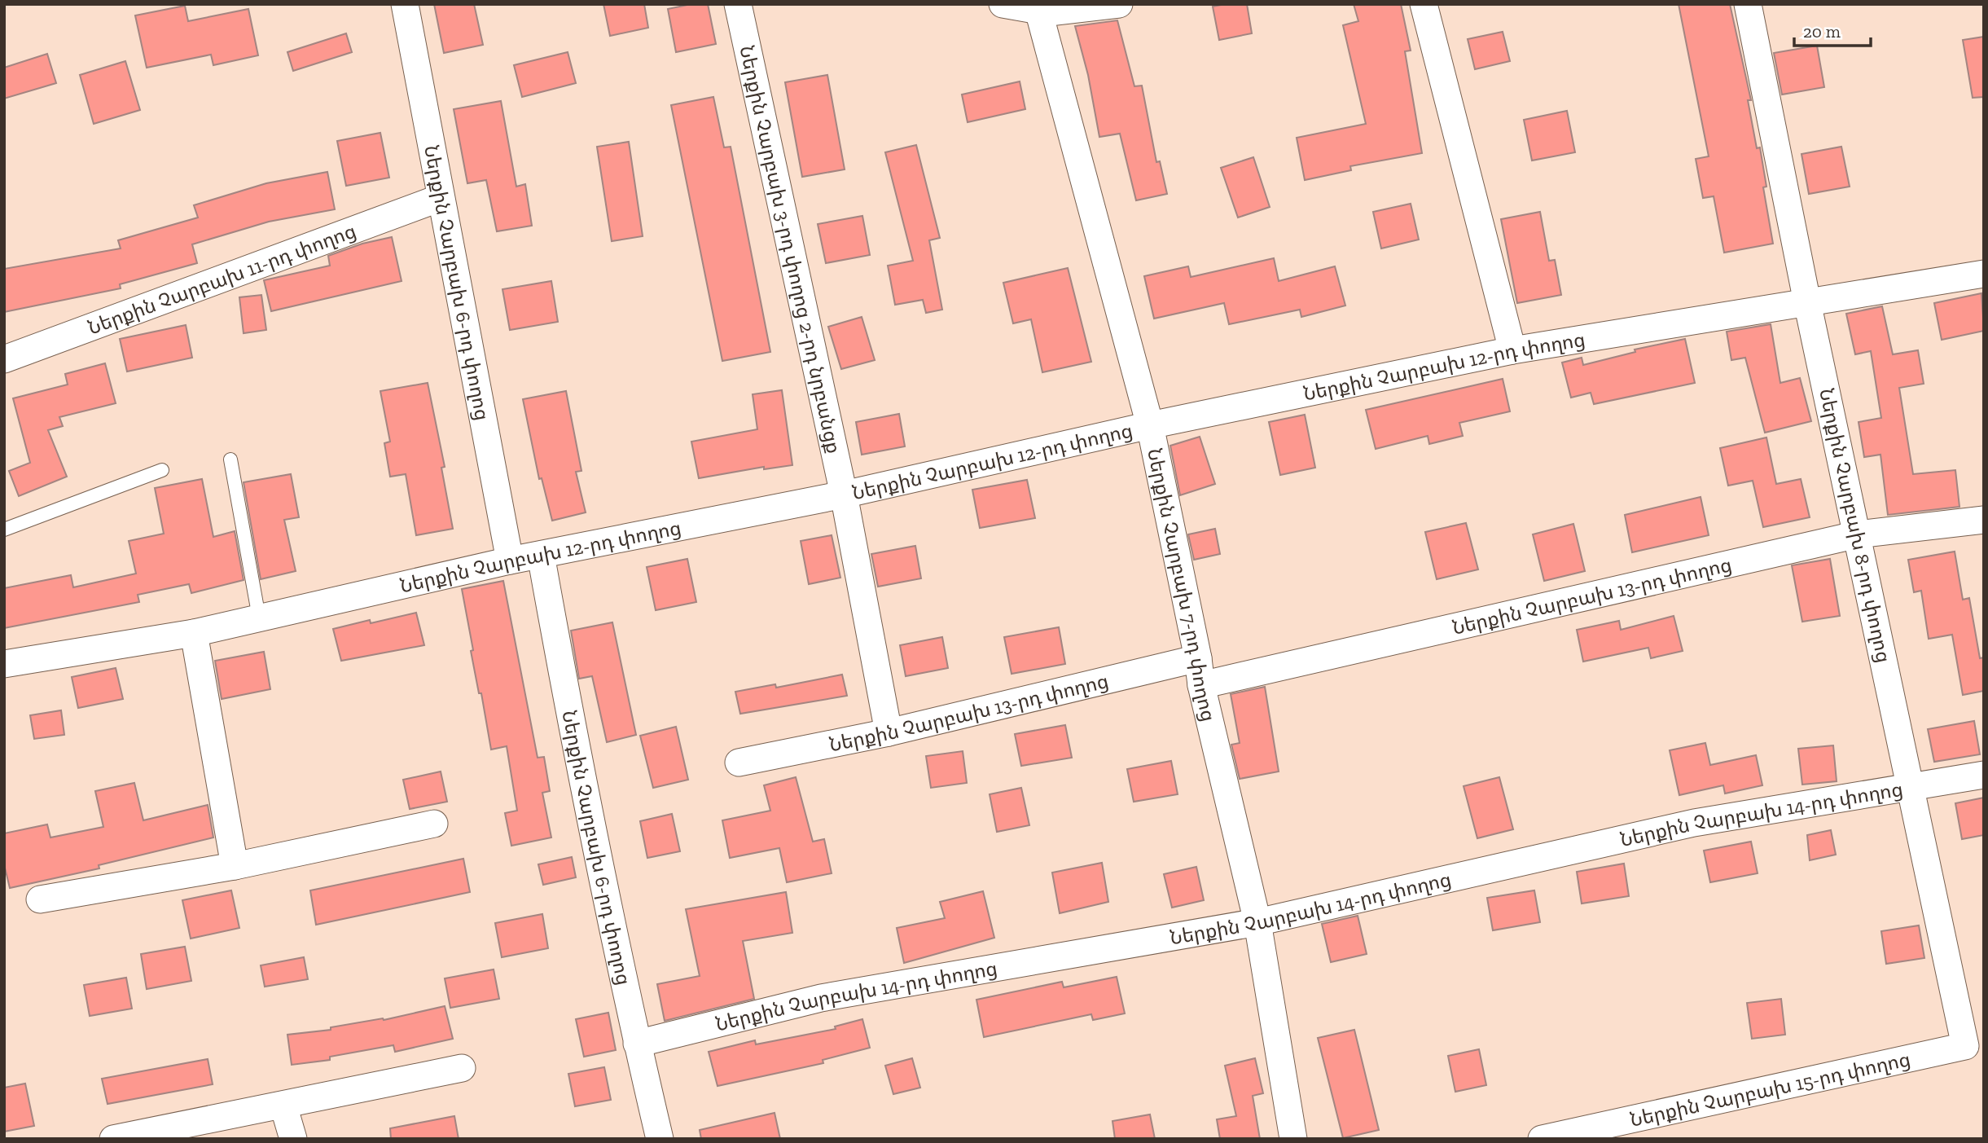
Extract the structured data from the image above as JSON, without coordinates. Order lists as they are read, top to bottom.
{
  "streets": {
    "street": [
      "Ներքին Չարբախ 3-րդ փողոց 2-րդ նրբանցք",
      "Ներքին Չարբախ 11-րդ փողոց",
      "Ներքին Չարբախ 6-րդ փողոց",
      "Ներքին Չարբախ 12-րդ փողոց",
      "Ներքին Չարբախ 8-րդ փողոց",
      "Ներքին Չարբախ 7-րդ փողոց",
      "Ներքին Չարբախ 13-րդ փողոց",
      "Ներքին Չարբախ 14-րդ փողոց",
      "Ներքին Չարբախ 15-րդ փողոց"
    ]
  },
  "crossings": [
    ["Ներքին Չարբախ 3-րդ փողոց 2-րդ նրբանցք", "Ներքին Չարբախ 12-րդ փողոց"],
    ["Ներքին Չարբախ 3-րդ փողոց 2-րդ նրբանցք", "Ներքին Չարբախ 13-րդ փողոց"],
    ["Ներքին Չարբախ 11-րդ փողոց", "Ներքին Չարբախ 6-րդ փողոց"],
    ["Ներքին Չարբախ 6-րդ փողոց", "Ներքին Չարբախ 12-րդ փողոց"],
    ["Ներքին Չարբախ 6-րդ փողոց", "Ներքին Չարբախ 14-րդ փողոց"],
    ["Ներքին Չարբախ 12-րդ փողոց", "Ներքին Չարբախ 8-րդ փողոց"],
    ["Ներքին Չարբախ 12-րդ փողոց", "Ներքին Չարբախ 7-րդ փողոց"],
    ["Ներքին Չարբախ 8-րդ փողոց", "Ներքին Չարբախ 13-րդ փողոց"],
    ["Ներքին Չարբախ 8-րդ փողոց", "Ներքին Չարբախ 14-րդ փողոց"],
    ["Ներքին Չարբախ 8-րդ փողոց", "Ներքին Չարբախ 15-րդ փողոց"],
    ["Ներքին Չարբախ 7-րդ փողոց", "Ներքին Չարբախ 13-րդ փողոց"],
    ["Ներքին Չարբախ 7-րդ փողոց", "Ներքին Չարբախ 14-րդ փողոց"]
  ],
  "scale_bar": "20 m"
}
